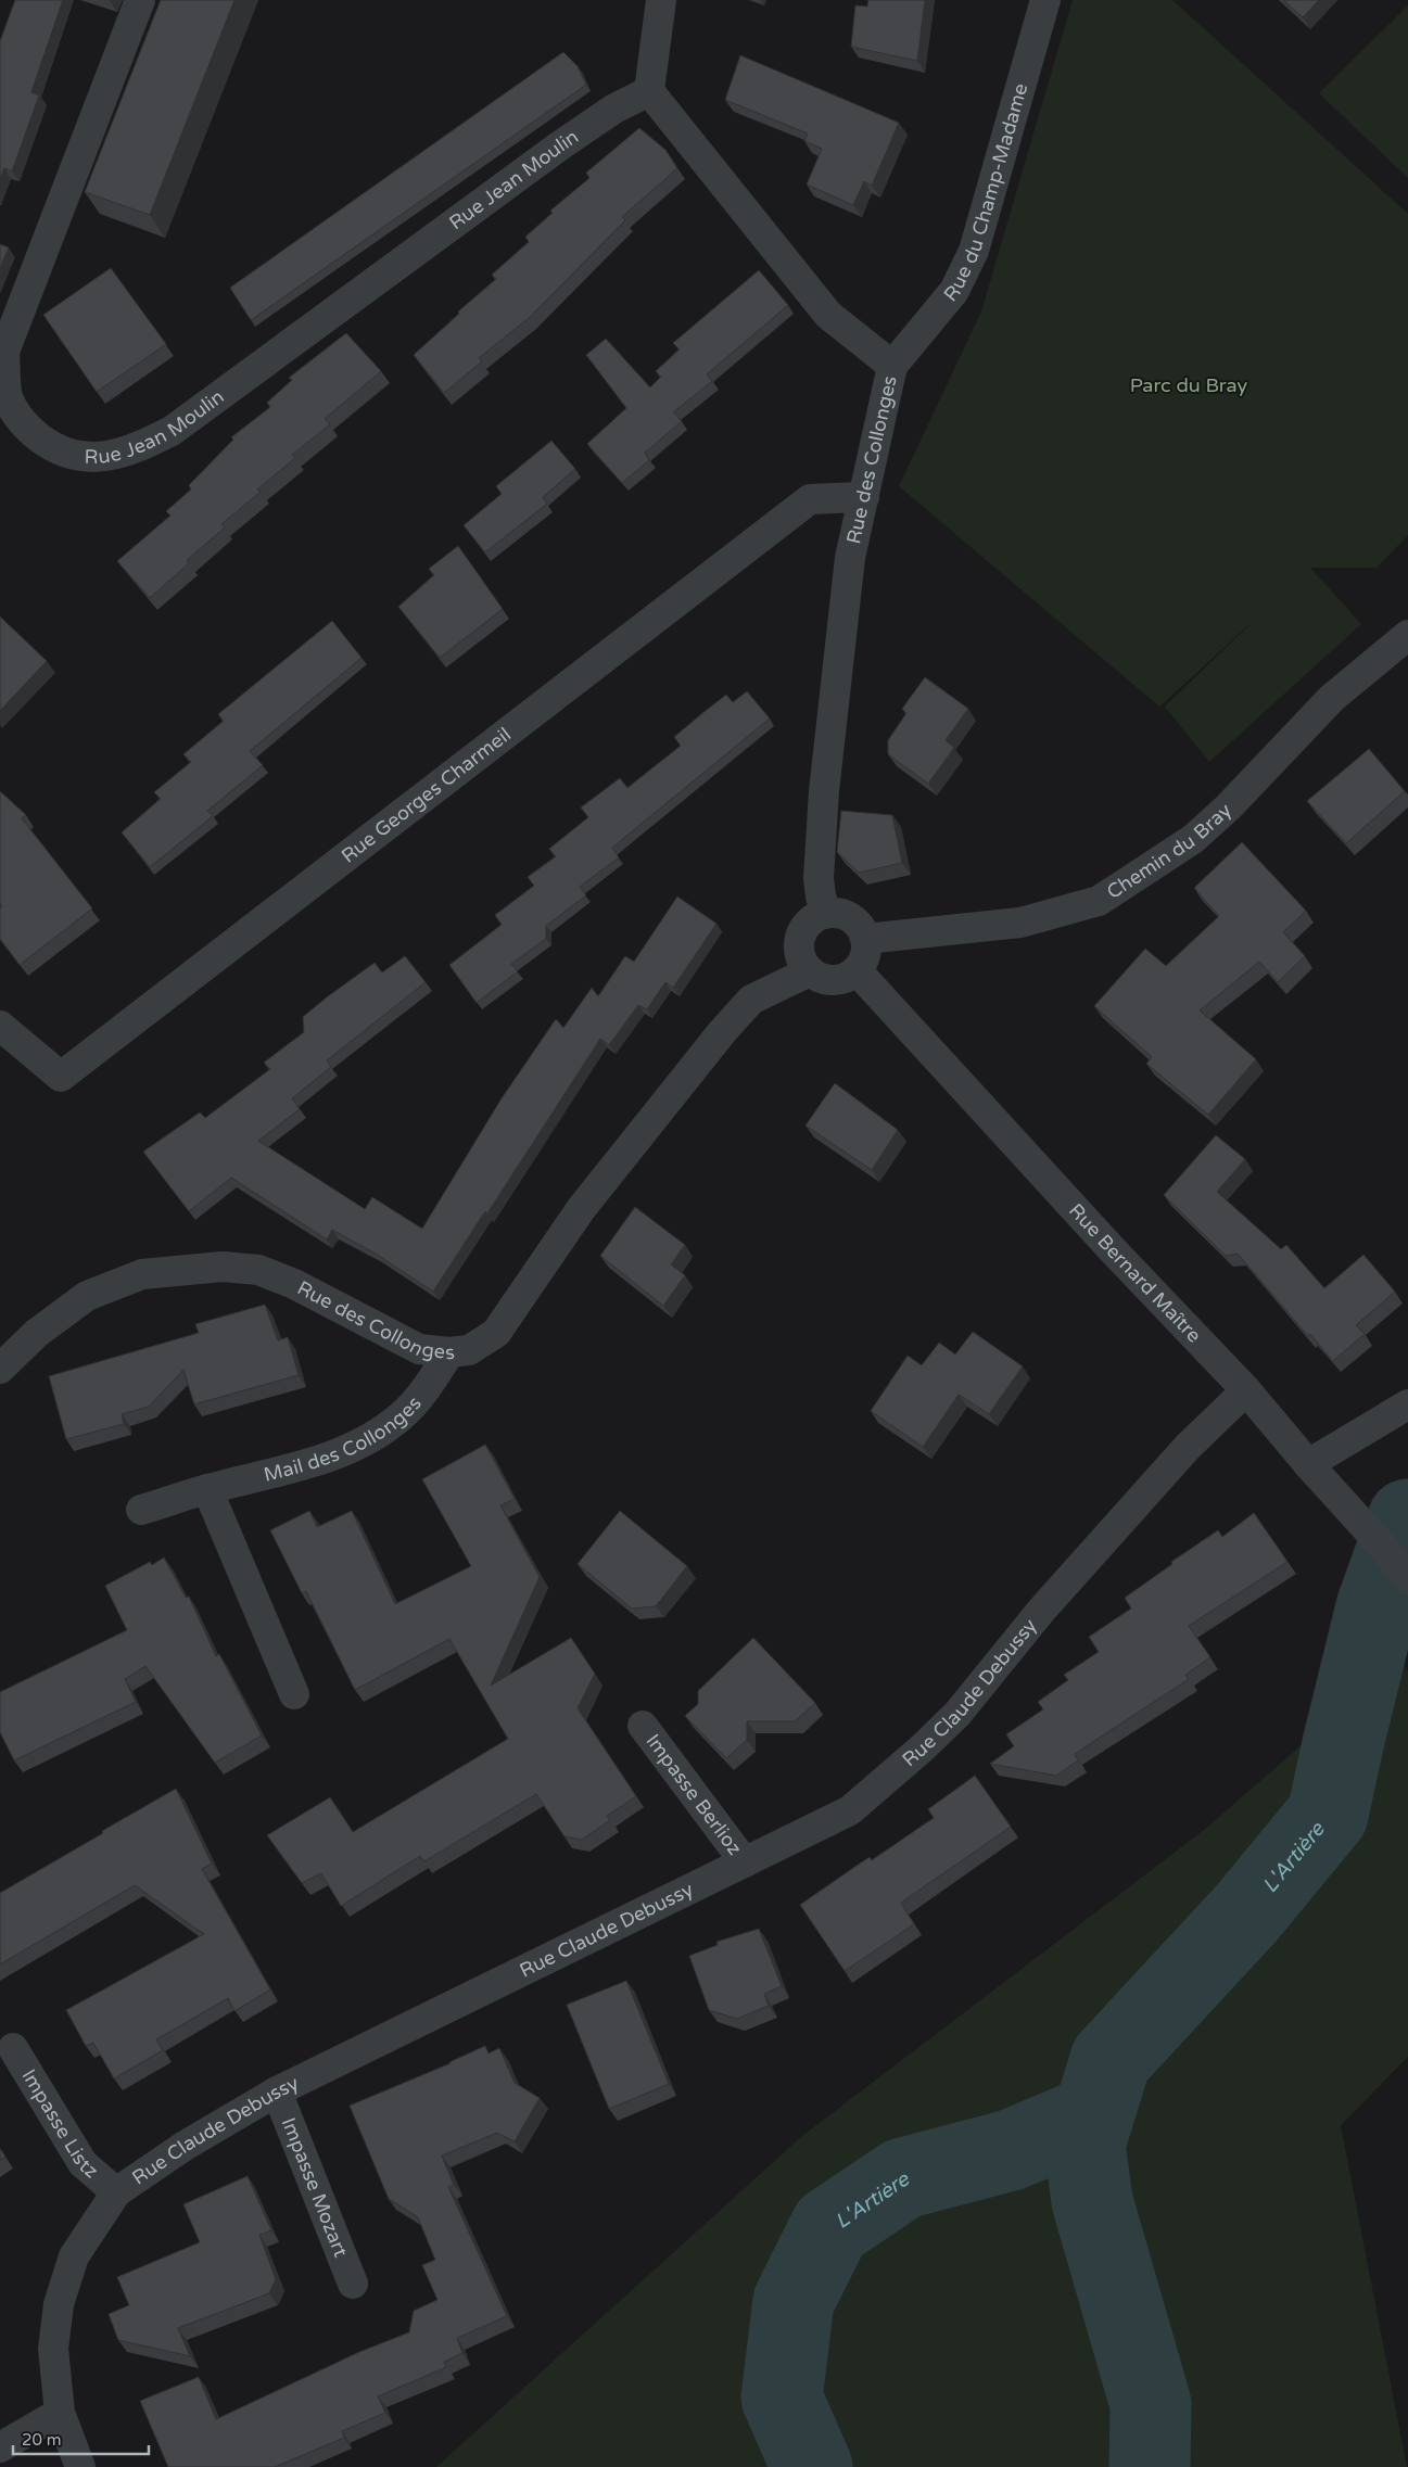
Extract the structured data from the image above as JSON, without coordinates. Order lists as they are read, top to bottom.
{
  "streets": {
    "street": [
      "Rue Jean Moulin",
      "Rue du Champ-Madame",
      "Rue des Collonges",
      "Rue Georges Charmeil",
      "Chemin du Bray",
      "Rue Bernard Maître",
      "Mail des Collonges",
      "Rue Claude Debussy",
      "Impasse Berlioz",
      "Impasse Listz",
      "Impasse Mozart"
    ]
  },
  "crossings": [
    ["Rue Jean Moulin", "Rue des Collonges"],
    ["Rue du Champ-Madame", "Rue des Collonges"],
    ["Rue des Collonges", "Rue Georges Charmeil"],
    ["Rue des Collonges", "Chemin du Bray"],
    ["Rue des Collonges", "Rue Bernard Maître"],
    ["Rue des Collonges", "Mail des Collonges"],
    ["Chemin du Bray", "Rue Bernard Maître"],
    ["Rue Bernard Maître", "Rue Claude Debussy"],
    ["Rue Claude Debussy", "Impasse Berlioz"],
    ["Rue Claude Debussy", "Impasse Listz"],
    ["Rue Claude Debussy", "Impasse Mozart"]
  ],
  "water": ["L'Artière"],
  "parks": ["Parc du Bray"],
  "scale_bar": "20 m"
}
